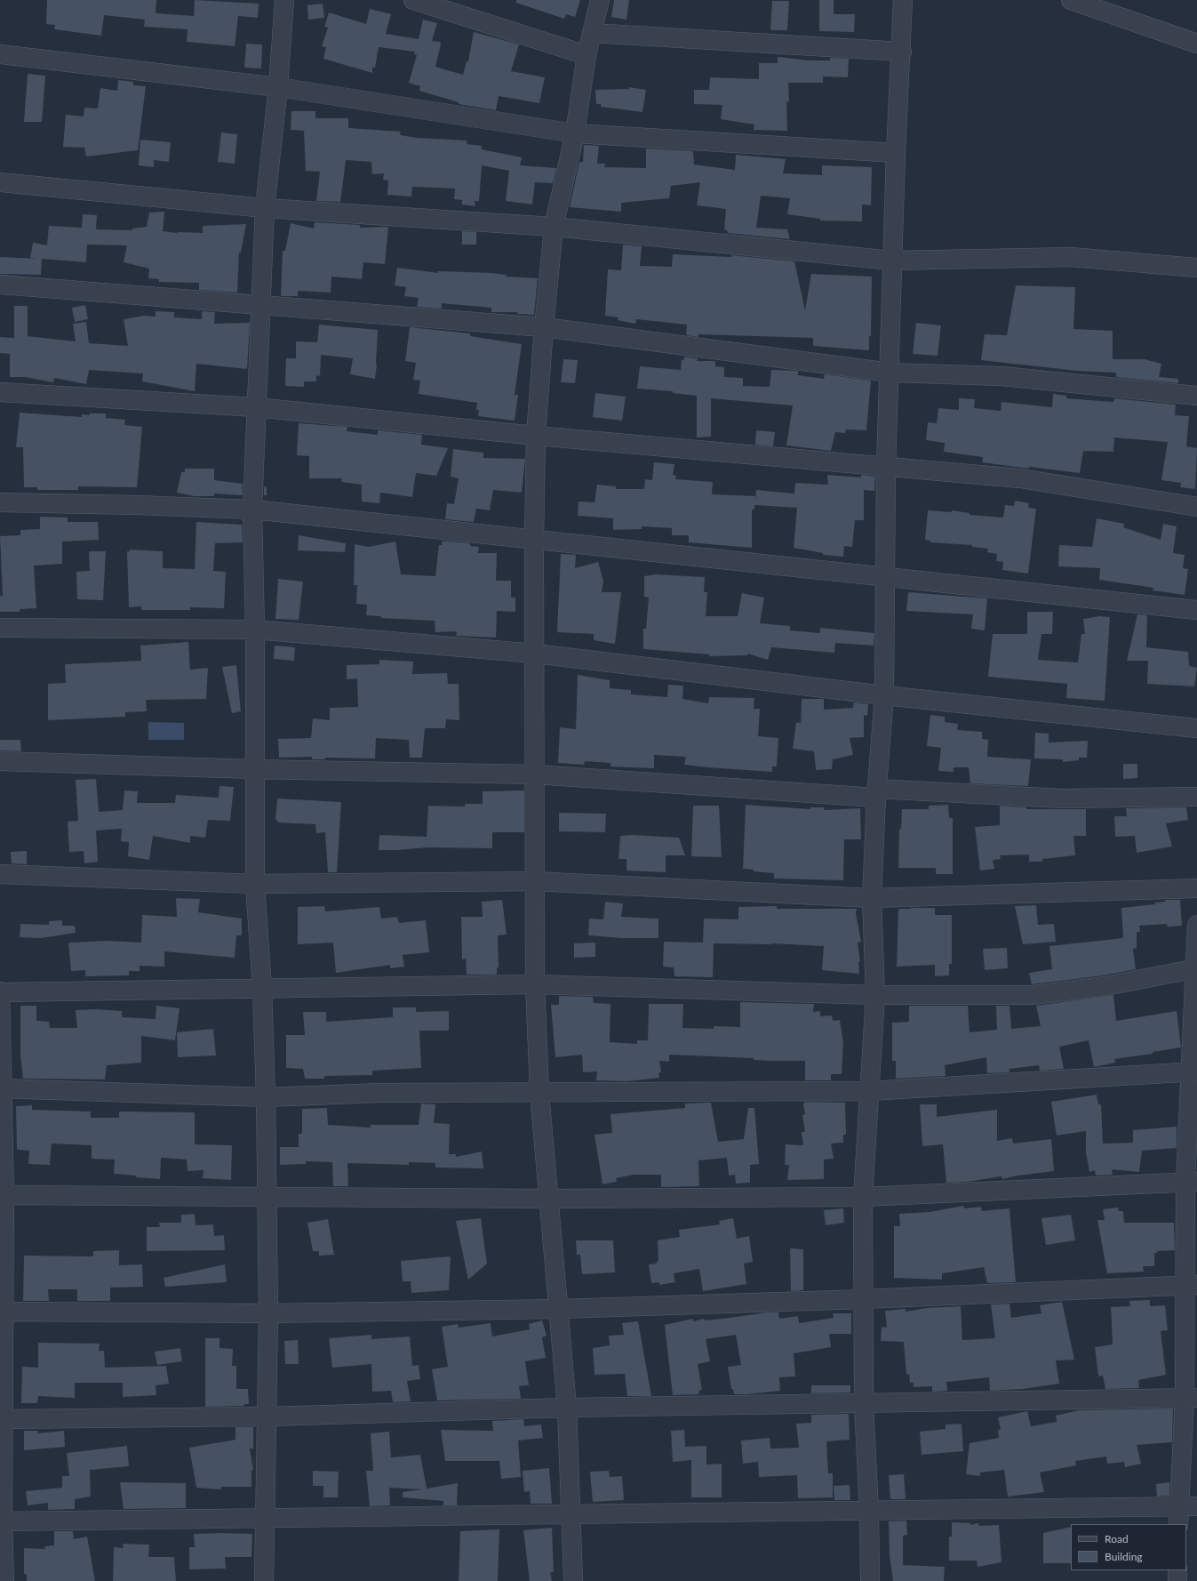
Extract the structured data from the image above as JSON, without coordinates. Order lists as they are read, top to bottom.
{
  "legend": ["Road", "Building"]
}
